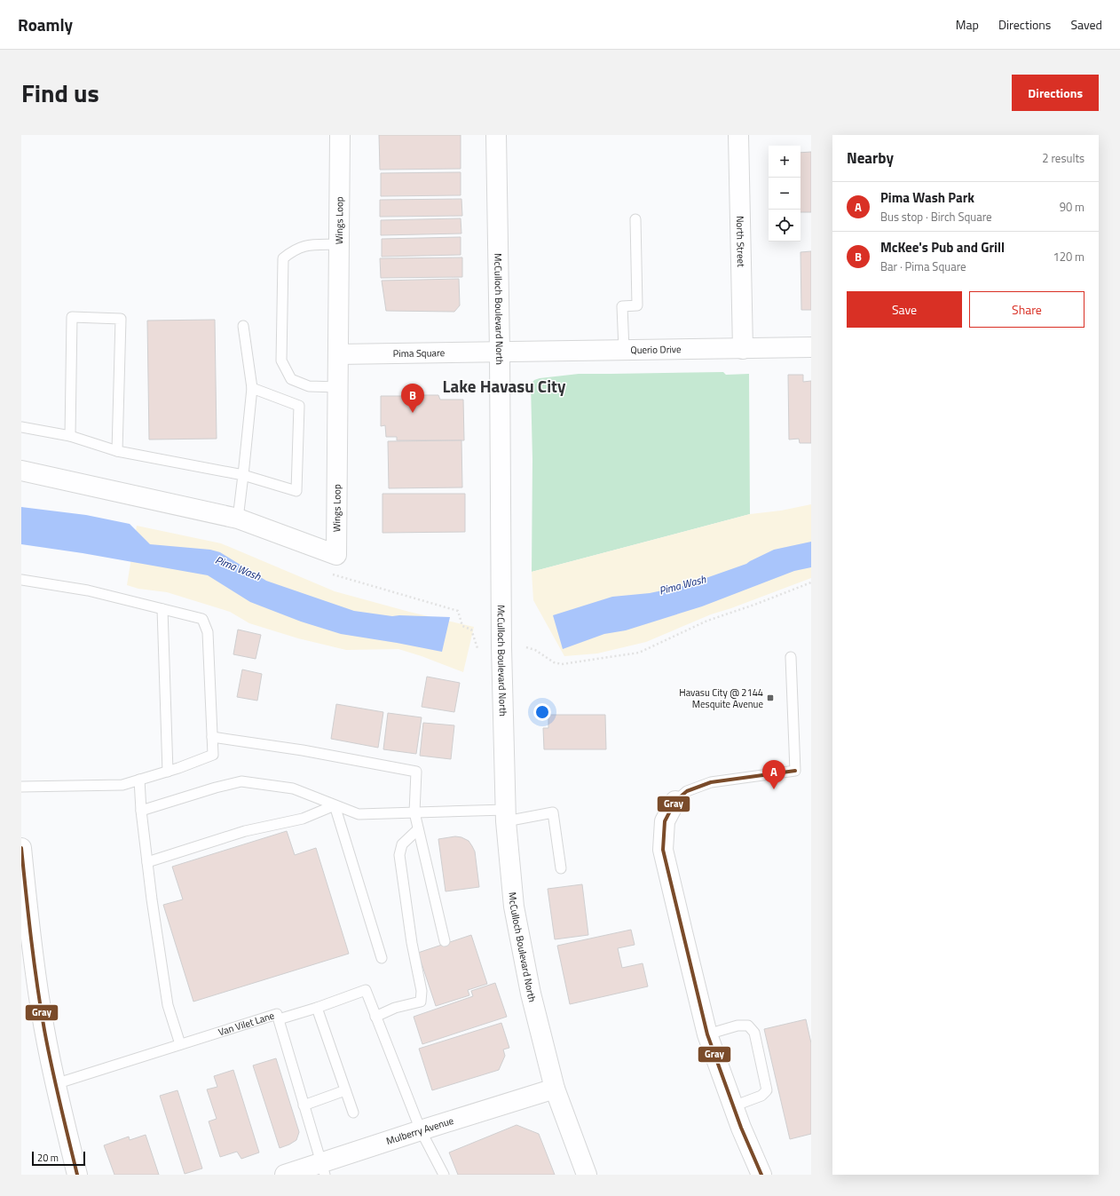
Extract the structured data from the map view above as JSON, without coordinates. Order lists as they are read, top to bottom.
{
  "streets": {
    "street": [
      "Wings Loop",
      "North Street",
      "McCulloch Boulevard North",
      "Querio Drive",
      "Pima Square",
      "Mulberry Avenue"
    ],
    "lane": ["Van Vilet Lane"]
  },
  "crossings": [
    ["Wings Loop", "Pima Square"],
    ["North Street", "Querio Drive"],
    ["McCulloch Boulevard North", "Querio Drive"],
    ["McCulloch Boulevard North", "Pima Square"],
    ["McCulloch Boulevard North", "Mulberry Avenue"],
    ["Querio Drive", "Pima Square"],
    ["Van Vilet Lane", "Mulberry Avenue"]
  ],
  "districts": ["Lake Havasu City"],
  "water": ["Pima Wash"],
  "places": {
    "transit": ["Havasu City @ 2144 Mesquite Avenue"]
  },
  "lines": ["transit line Gray"],
  "scale_bar": "20 m",
  "page": {
    "header": "Roamly",
    "nav": ["Map", "Directions", "Saved"],
    "title": "Find us",
    "buttons": [
      "Directions",
      ["Save", "Share"]
    ],
    "heading": ["Nearby", "2 results"],
    "map_buttons": ["+", "−"],
    "list": [
      {
        "mark": "A",
        "name": "Pima Wash Park",
        "note": "Bus stop · Birch Square",
        "value": "90 m"
      },
      {
        "mark": "B",
        "name": "McKee's Pub and Grill",
        "note": "Bar · Pima Square",
        "value": "120 m"
      }
    ],
    "pins": ["B", "A"],
    "scale": "20 m"
  }
}
